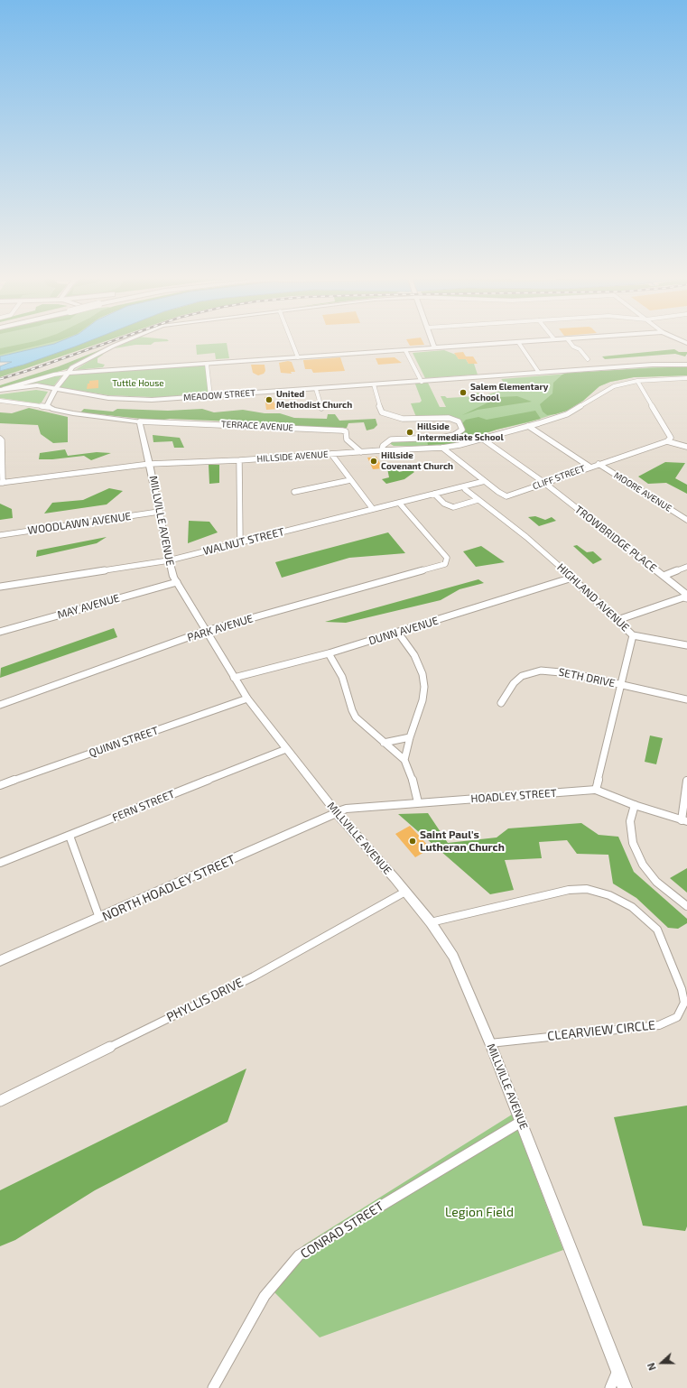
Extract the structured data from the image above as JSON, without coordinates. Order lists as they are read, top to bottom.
{
  "streets": {
    "main road": ["MEADOW STREET"],
    "street": [
      "TERRACE AVENUE",
      "HILLSIDE AVENUE",
      "CLIFF STREET",
      "MOORE AVENUE",
      "MILLVILLE AVENUE",
      "WOODLAWN AVENUE",
      "TROWBRIDGE PLACE",
      "WALNUT STREET",
      "HIGHLAND AVENUE",
      "MAY AVENUE",
      "PARK AVENUE",
      "DUNN AVENUE",
      "SETH DRIVE",
      "QUINN STREET",
      "HOADLEY STREET",
      "FERN STREET",
      "NORTH HOADLEY STREET",
      "PHYLLIS DRIVE",
      "CLEARVIEW CIRCLE",
      "CONRAD STREET"
    ]
  },
  "crossings": [
    ["TERRACE AVENUE", "HILLSIDE AVENUE"],
    ["TERRACE AVENUE", "MILLVILLE AVENUE"],
    ["HILLSIDE AVENUE", "CLIFF STREET"],
    ["HILLSIDE AVENUE", "MILLVILLE AVENUE"],
    ["HILLSIDE AVENUE", "TROWBRIDGE PLACE"],
    ["CLIFF STREET", "MOORE AVENUE"],
    ["CLIFF STREET", "TROWBRIDGE PLACE"],
    ["CLIFF STREET", "WALNUT STREET"],
    ["MILLVILLE AVENUE", "WOODLAWN AVENUE"],
    ["MILLVILLE AVENUE", "WALNUT STREET"],
    ["MILLVILLE AVENUE", "MAY AVENUE"],
    ["MILLVILLE AVENUE", "PARK AVENUE"],
    ["MILLVILLE AVENUE", "DUNN AVENUE"],
    ["MILLVILLE AVENUE", "QUINN STREET"],
    ["MILLVILLE AVENUE", "HOADLEY STREET"],
    ["MILLVILLE AVENUE", "FERN STREET"],
    ["MILLVILLE AVENUE", "NORTH HOADLEY STREET"],
    ["MILLVILLE AVENUE", "PHYLLIS DRIVE"],
    ["MILLVILLE AVENUE", "CLEARVIEW CIRCLE"],
    ["MILLVILLE AVENUE", "CONRAD STREET"],
    ["WALNUT STREET", "HIGHLAND AVENUE"],
    ["WALNUT STREET", "PARK AVENUE"],
    ["HIGHLAND AVENUE", "DUNN AVENUE"],
    ["HIGHLAND AVENUE", "SETH DRIVE"],
    ["HIGHLAND AVENUE", "HOADLEY STREET"],
    ["HOADLEY STREET", "NORTH HOADLEY STREET"]
  ],
  "parks": ["Tuttle House", "Legion Field"],
  "places": [
    "Salem Elementary School",
    "United Methodist Church",
    "Hillside Intermediate School",
    "Hillside Covenant Church",
    "Saint Paul's Lutheran Church"
  ],
  "north": "left"
}
